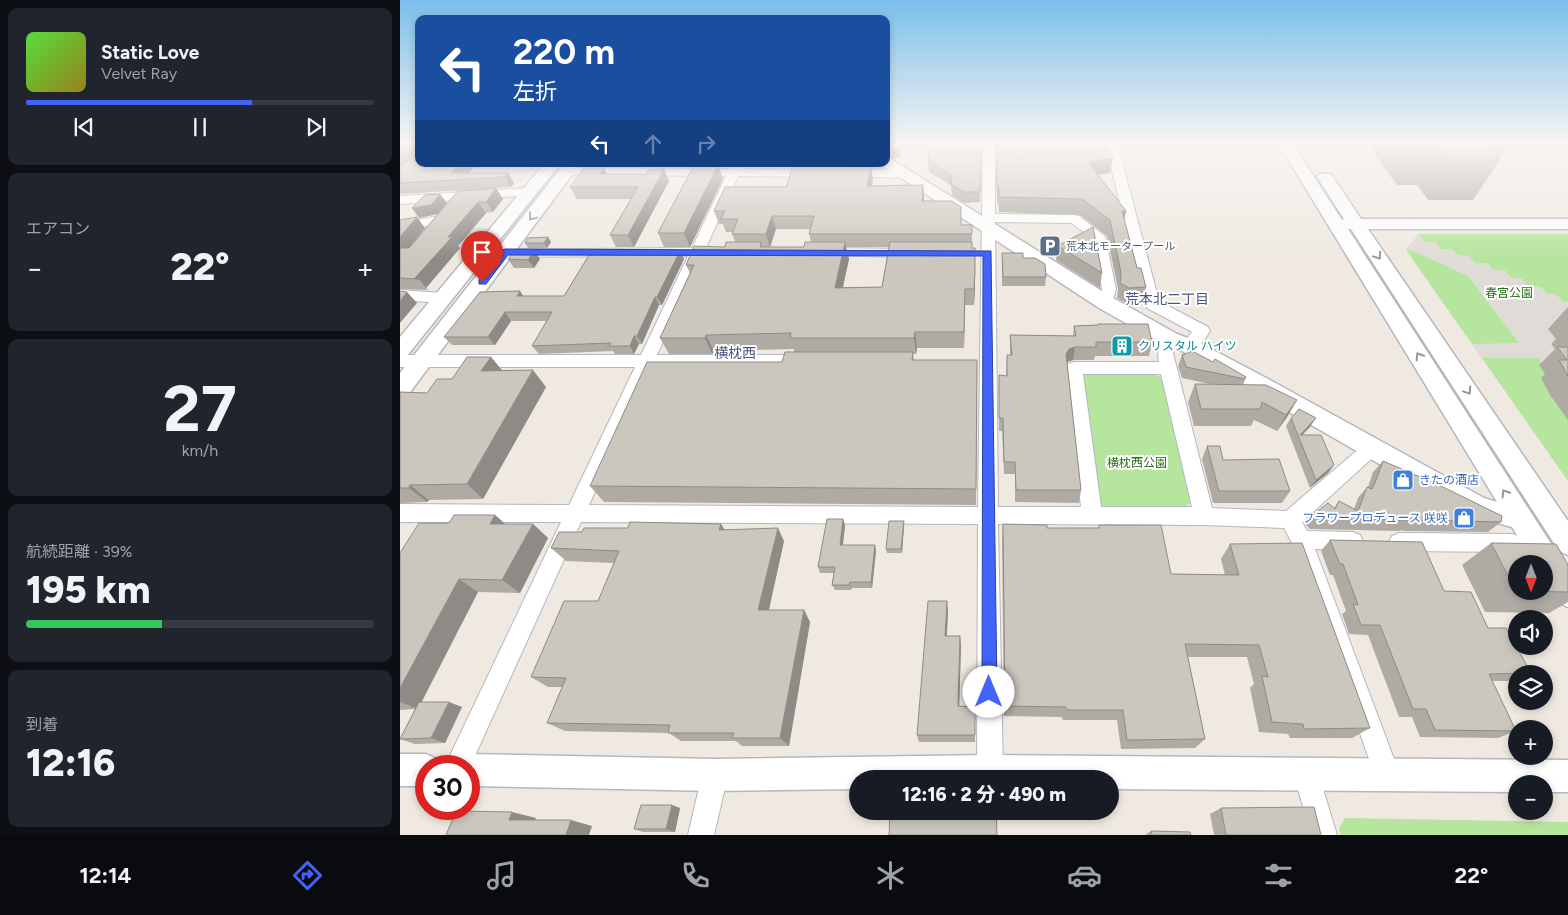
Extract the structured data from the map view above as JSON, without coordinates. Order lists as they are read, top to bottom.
{
  "districts": ["荒本北二丁目", "横枕西"],
  "parks": ["春宮公園", "横枕西公園"],
  "places": {
    "parking": ["荒本北モータープール"],
    "building": ["クリスタル ハイツ"],
    "shop": ["きたの酒店", "フラワープロデュース 咲咲"]
  },
  "north": "bottom",
  "page": {
    "turn": ["220 m", "左折"],
    "song": ["Static Love", "Velvet Ray"],
    "tile": [
      "エアコン",
      ["27", "km/h"],
      ["航続距離 · 39%", "195 km"],
      ["到着", "12:16"]
    ],
    "heat": ["−", "22°", "+"],
    "map_buttons": ["+", "−"],
    "limit": "30",
    "trip": "12:16 · 2 分 · 490 m",
    "tabs": ["12:14", "22°"]
  }
}
